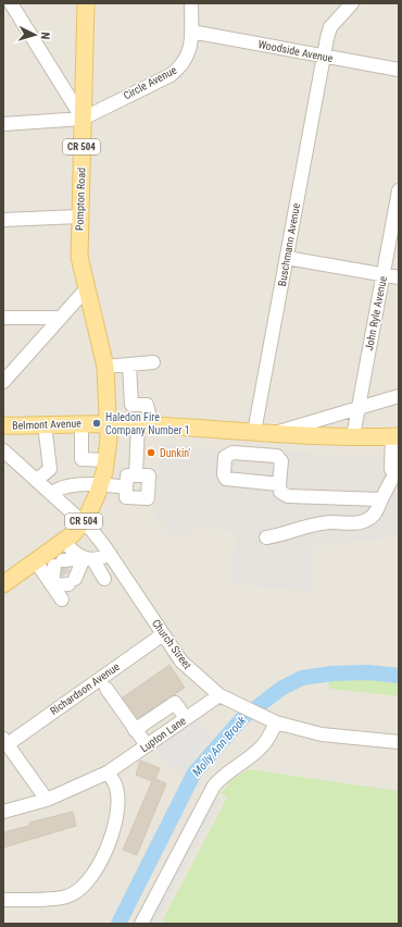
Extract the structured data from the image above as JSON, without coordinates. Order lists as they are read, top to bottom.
{
  "streets": {
    "main road": ["CR 504", "Pompton Road", "Belmont Avenue"],
    "street": [
      "Woodside Avenue",
      "Circle Avenue",
      "Buschmann Avenue",
      "John Ryle Avenue",
      "Church Street",
      "Richardson Avenue",
      "Lupton Lane"
    ]
  },
  "crossings": [
    ["Woodside Avenue", "Circle Avenue"],
    ["Woodside Avenue", "Buschmann Avenue"],
    ["Circle Avenue", "Pompton Road"],
    ["CR 504", "Pompton Road"],
    ["CR 504", "Belmont Avenue"],
    ["CR 504", "Church Street"],
    ["Buschmann Avenue", "Belmont Avenue"],
    ["John Ryle Avenue", "Belmont Avenue"],
    ["Church Street", "Richardson Avenue"],
    ["Church Street", "Lupton Lane"]
  ],
  "water": ["Molly Ann Brook"],
  "places": ["Haledon Fire Company Number 1", "Dunkin'"],
  "north": "right"
}
